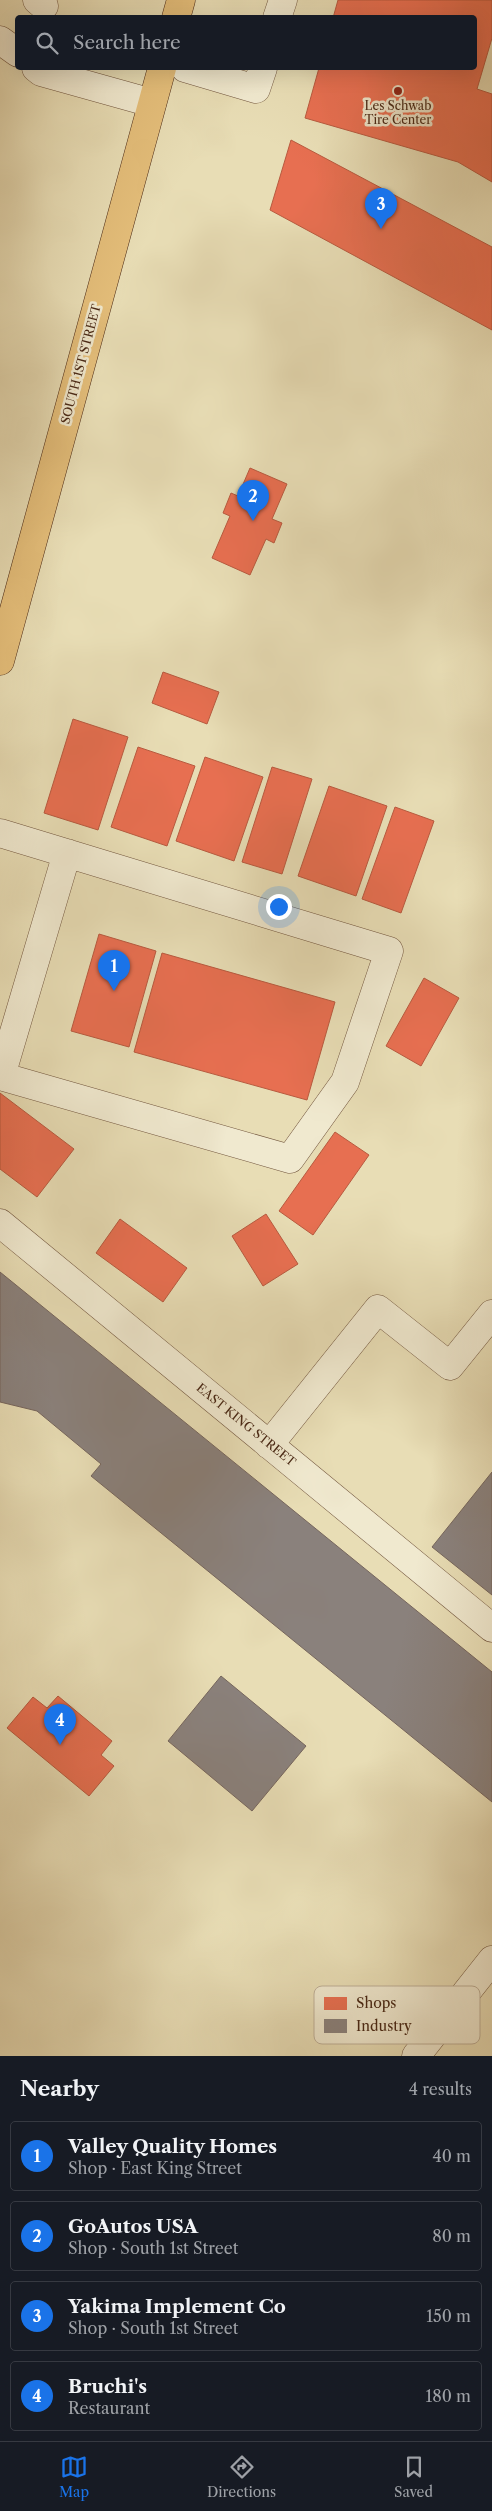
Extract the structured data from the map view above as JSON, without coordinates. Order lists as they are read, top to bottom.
{
  "streets": {
    "main road": ["SOUTH 1ST STREET"],
    "street": ["EAST KING STREET"]
  },
  "places": ["Les Schwab Tire Center"],
  "legend": ["Shops", "Industry"],
  "page": {
    "search": "Search here",
    "pins": [
      "3",
      "2",
      "1",
      "4"
    ],
    "heading": ["Nearby", "4 results"],
    "list": [
      {
        "mark": "1",
        "name": "Valley Quality Homes",
        "note": "Shop · East King Street",
        "value": "40 m"
      },
      {
        "mark": "2",
        "name": "GoAutos USA",
        "note": "Shop · South 1st Street",
        "value": "80 m"
      },
      {
        "mark": "3",
        "name": "Yakima Implement Co",
        "note": "Shop · South 1st Street",
        "value": "150 m"
      },
      {
        "mark": "4",
        "name": "Bruchi's",
        "note": "Restaurant",
        "value": "180 m"
      }
    ],
    "nav": ["Map", "Directions", "Saved"]
  }
}
